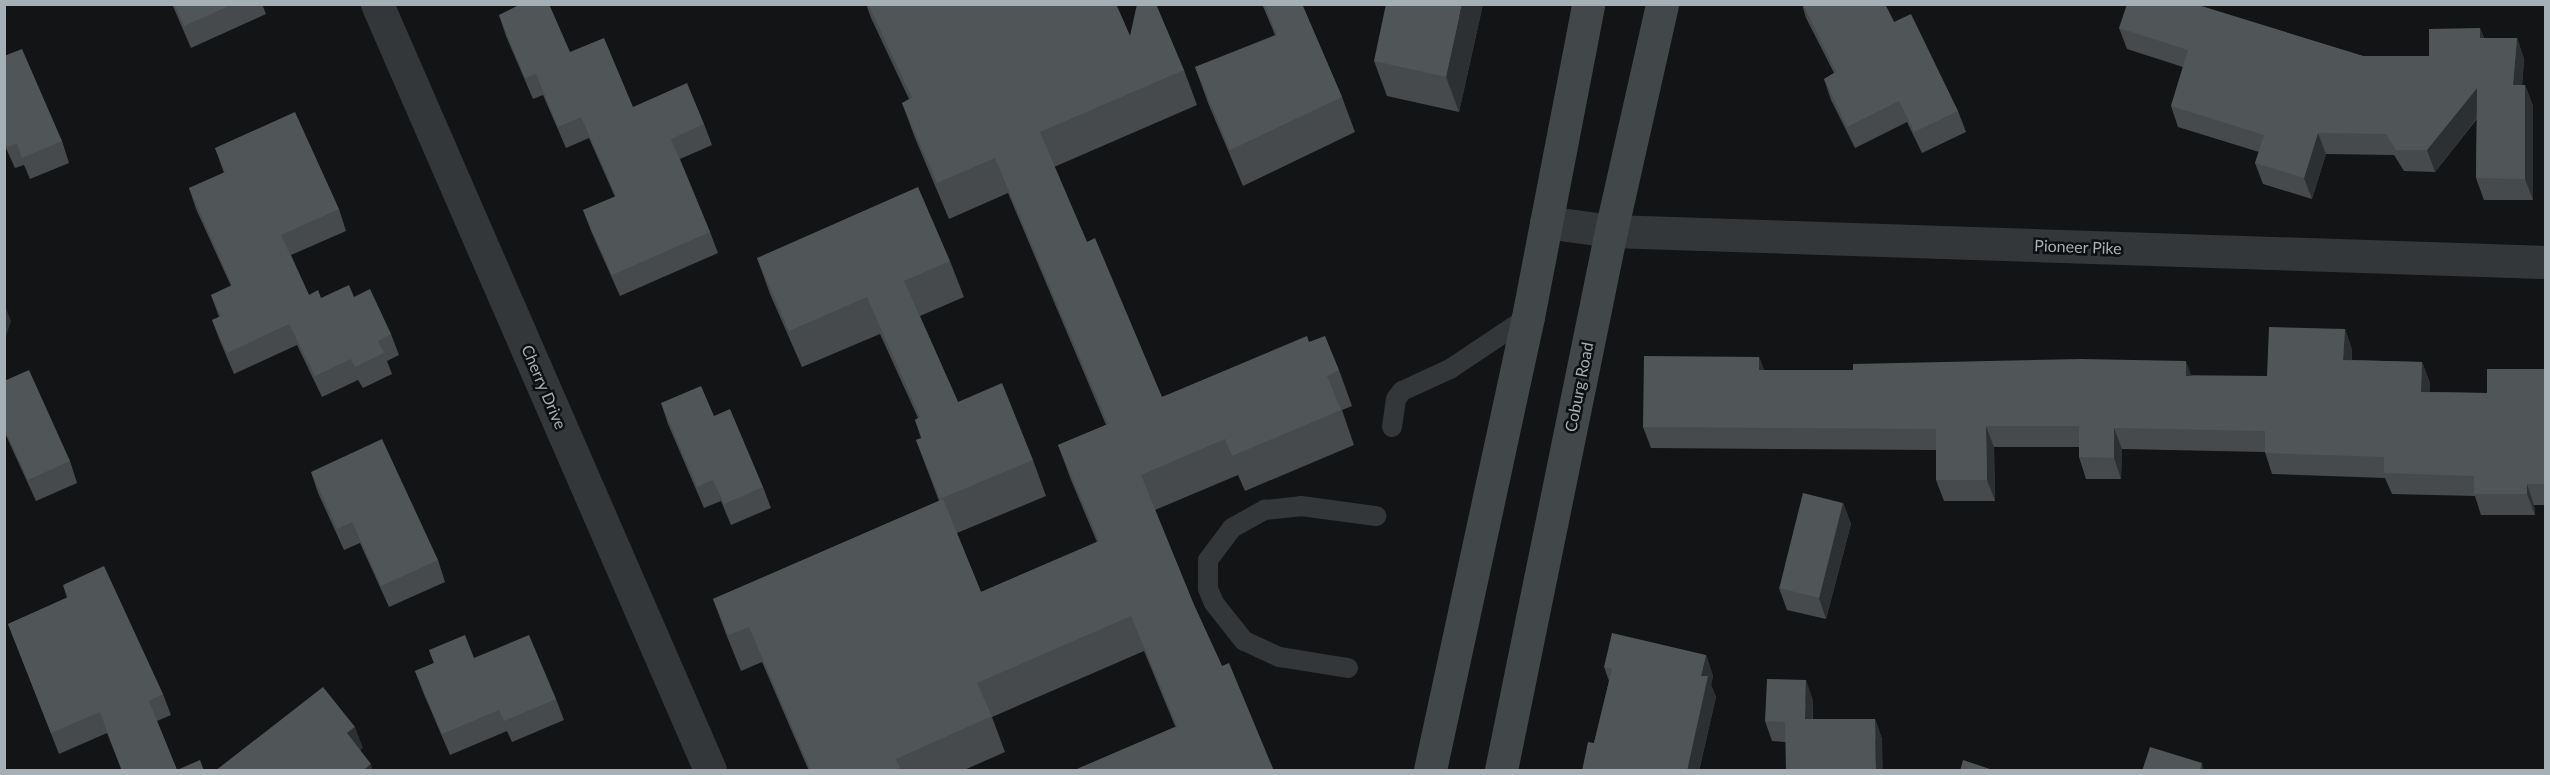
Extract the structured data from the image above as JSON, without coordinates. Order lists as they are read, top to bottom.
{
  "streets": {
    "main road": ["Coburg Road"],
    "street": ["Pioneer Pike", "Cherry Drive"]
  },
  "crossings": [
    ["Pioneer Pike", "Coburg Road"]
  ]
}
